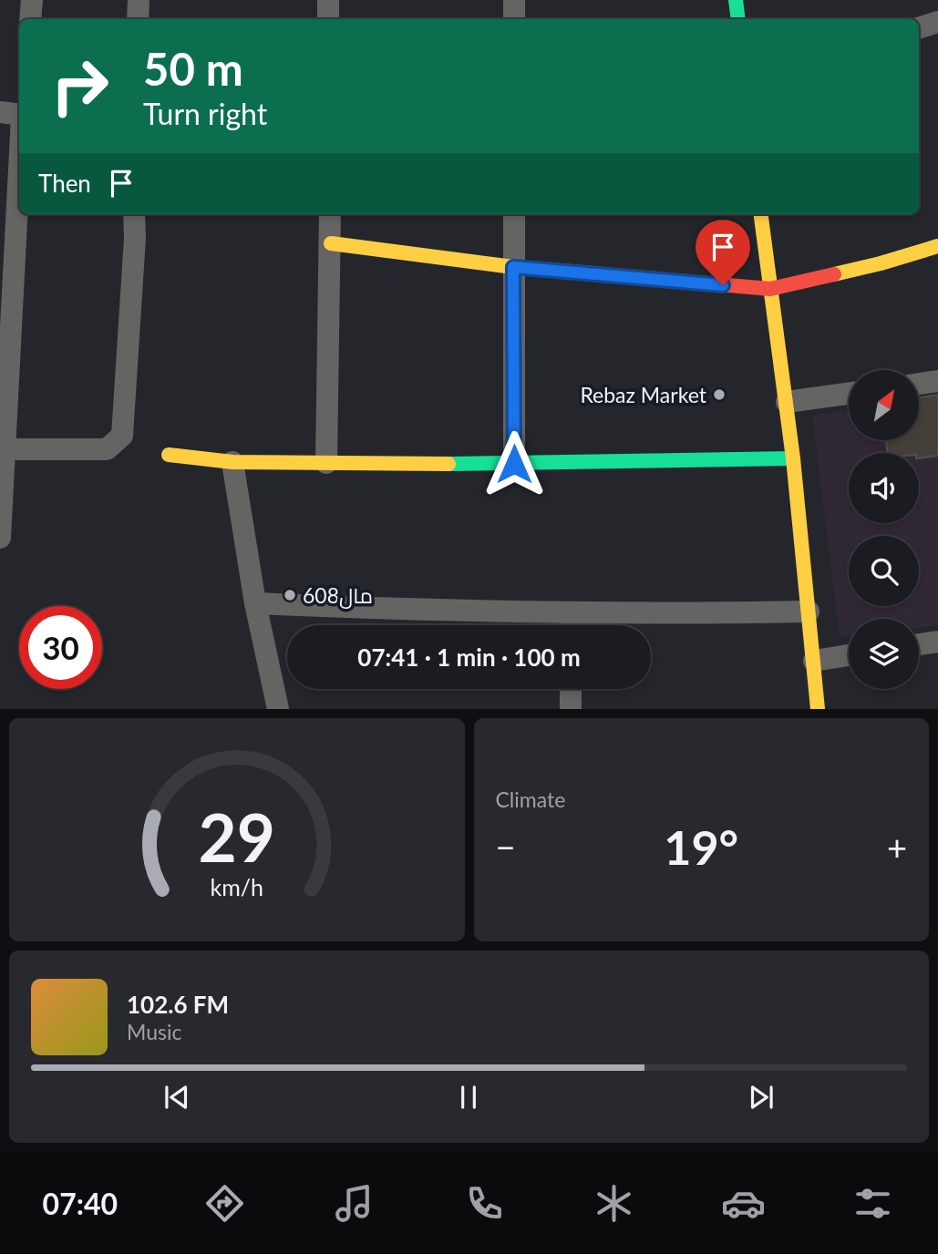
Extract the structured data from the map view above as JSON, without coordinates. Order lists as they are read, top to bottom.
{
  "places": ["Rebaz Market", "مال608"],
  "north": "top right",
  "page": {
    "turn": ["50 m", "Turn right"],
    "then": "Then",
    "limit": "30",
    "trip": "07:41 · 1 min · 100 m",
    "tile": "Climate",
    "heat": ["−", "19°", "+"],
    "song": ["102.6 FM", "Music"],
    "tabs": "07:40",
    "gauge": ["29", "km/h"]
  }
}
